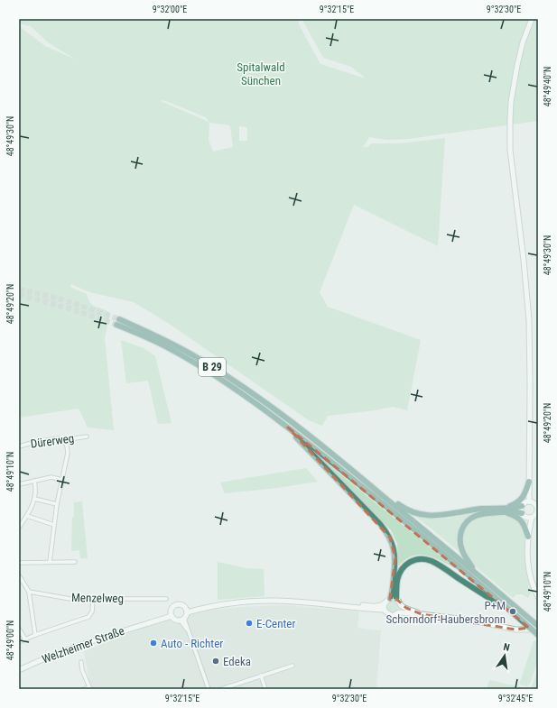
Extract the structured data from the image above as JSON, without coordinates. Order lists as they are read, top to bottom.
{
  "streets": {
    "highway": ["B 29"],
    "main road": ["Welzheimer Straße"],
    "street": ["Dürerweg", "Menzelweg"]
  },
  "parks": ["Spitalwald Sünchen"],
  "places": [
    "P+M Schorndorf-Haubersbronn",
    "E-Center",
    "Auto - Richter",
    "Edeka"
  ],
  "north": "top",
  "coordinates": [
    "9°32'00\"E",
    "9°32'15\"E",
    "9°32'30\"E",
    "48°49'40\"N",
    "48°49'30\"N",
    "48°49'20\"N",
    "48°49'10\"N",
    "48°49'00\"N",
    "9°32'45\"E"
  ]
}
